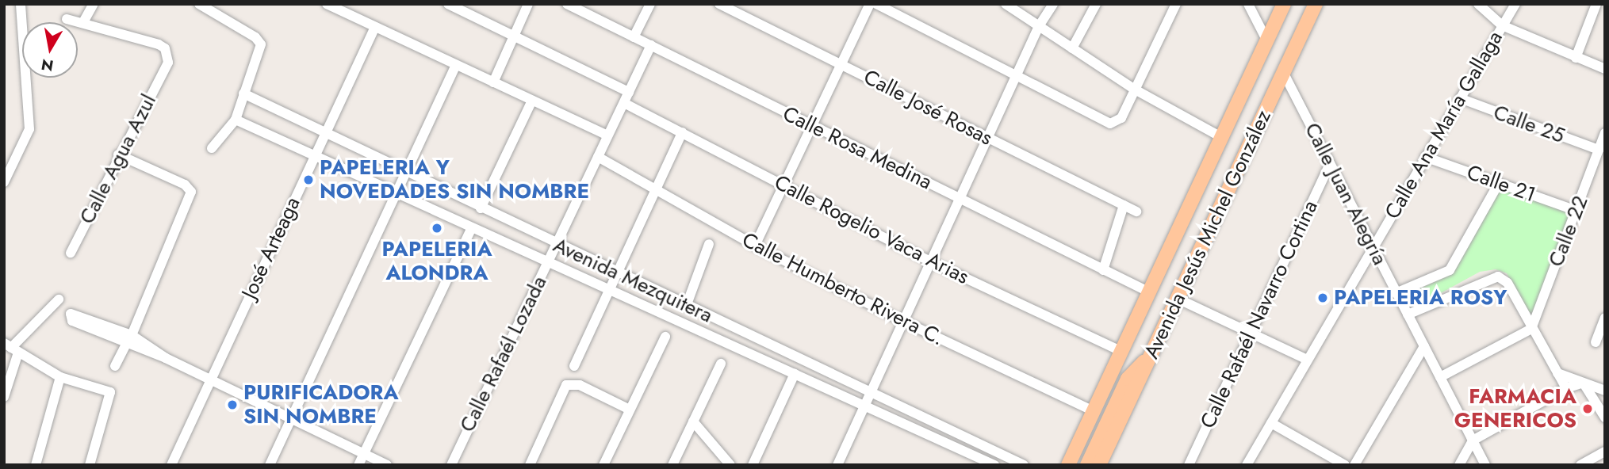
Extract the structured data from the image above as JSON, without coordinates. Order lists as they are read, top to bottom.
{
  "streets": {
    "main road": ["Avenida Jesús Michel González"],
    "street": [
      "Calle José Rosas",
      "Calle 25",
      "Calle Ana María Gallaga",
      "Calle Rosa Medina",
      "Calle Agua Azul",
      "Calle 21",
      "Calle Juan Alegría",
      "Calle Rogelio Vaca Arias",
      "Calle 22",
      "José Arteaga",
      "Avenida Mezquitera",
      "Calle Humberto Rivera C.",
      "Calle Rafaél Navarro Cortina",
      "Calle Rafaél Lozada"
    ]
  },
  "crossings": [
    ["Calle 25", "Calle Ana María Gallaga"],
    ["Calle 25", "Calle 22"],
    ["Calle Ana María Gallaga", "Calle 21"],
    ["Calle Ana María Gallaga", "Calle Juan Alegría"],
    ["Calle Rosa Medina", "Avenida Jesús Michel González"],
    ["Calle Rosa Medina", "Calle Rafaél Lozada"],
    ["Calle 21", "Calle 22"],
    ["Calle Juan Alegría", "Avenida Jesús Michel González"],
    ["Calle Juan Alegría", "Calle Rafaél Navarro Cortina"],
    ["Calle Rogelio Vaca Arias", "Avenida Jesús Michel González"],
    ["Calle Rogelio Vaca Arias", "Calle Rafaél Lozada"],
    ["Avenida Jesús Michel González", "Calle Humberto Rivera C."],
    ["José Arteaga", "Avenida Mezquitera"],
    ["Avenida Mezquitera", "Calle Rafaél Lozada"],
    ["Calle Humberto Rivera C.", "Calle Rafaél Lozada"]
  ],
  "places": [
    "PAPELERIA Y NOVEDADES SIN NOMBRE",
    "PAPELERIA ALONDRA",
    "PAPELERIA ROSY",
    "PURIFICADORA SIN NOMBRE",
    "FARMACIA GENERICOS"
  ],
  "north": "bottom"
}
